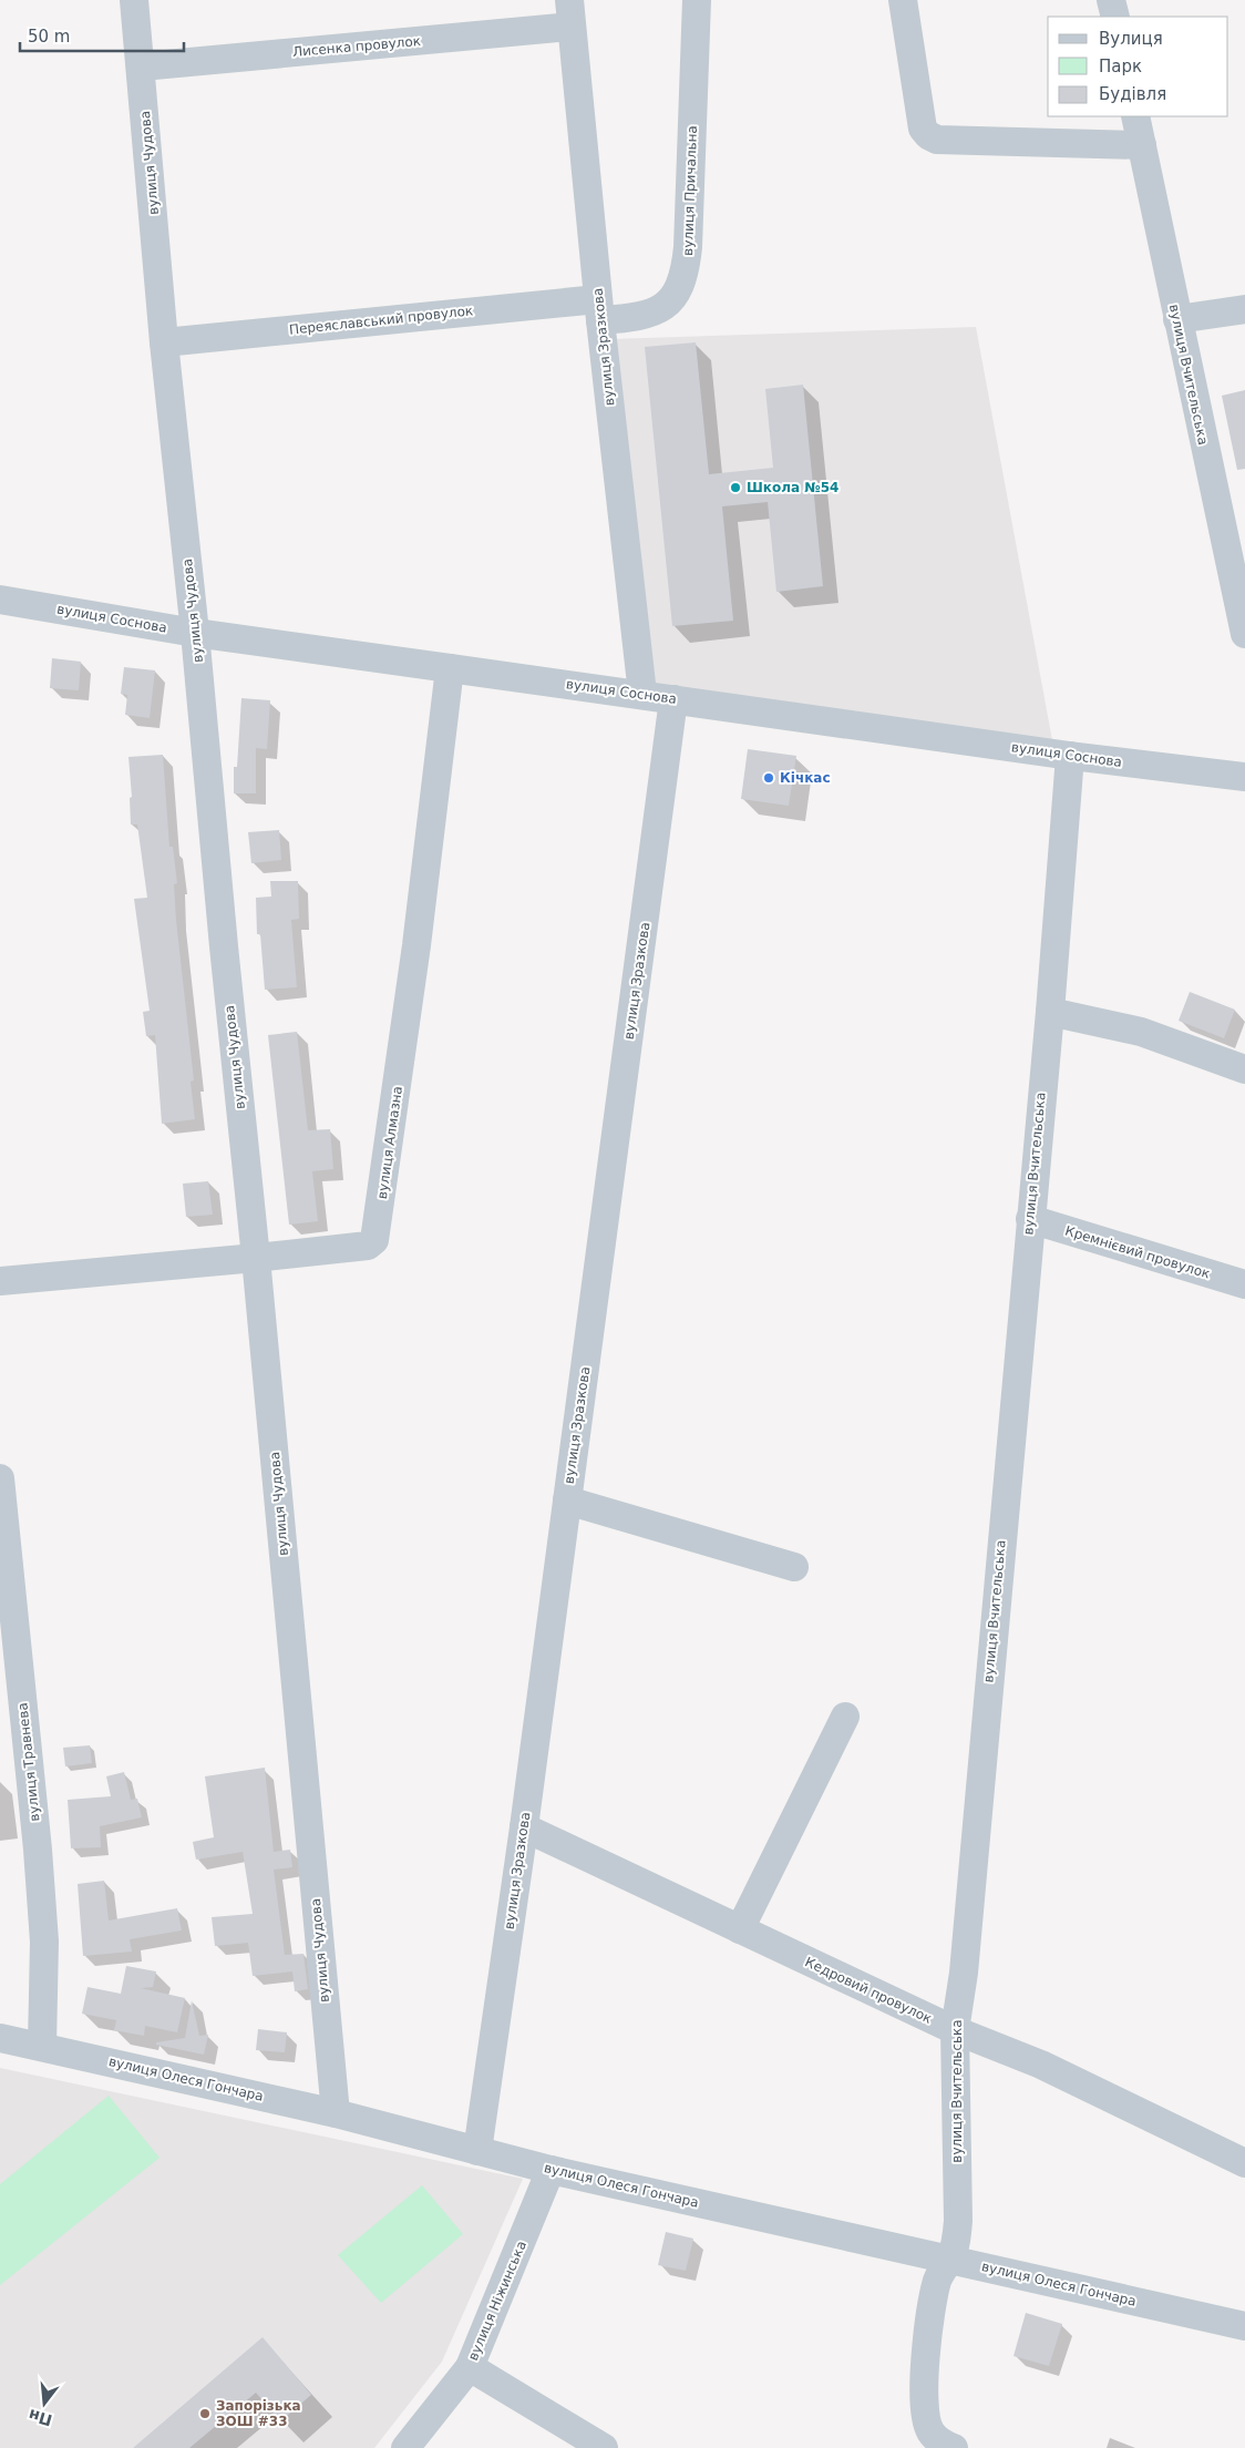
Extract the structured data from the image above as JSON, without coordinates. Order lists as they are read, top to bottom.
{
  "streets": {
    "street": [
      "Лисенка провулок",
      "вулиця Чудова",
      "вулиця Причальна",
      "Переяславський провулок",
      "вулиця Зразкова",
      "вулиця Вчительська",
      "вулиця Соснова",
      "вулиця Алмазна",
      "Кремнієвий провулок",
      "вулиця Травнева",
      "Кедровий провулок",
      "вулиця Олеся Гончара",
      "вулиця Ніжинська"
    ]
  },
  "crossings": [
    ["Лисенка провулок", "вулиця Чудова"],
    ["Лисенка провулок", "вулиця Зразкова"],
    ["вулиця Чудова", "Переяславський провулок"],
    ["вулиця Чудова", "вулиця Соснова"],
    ["вулиця Чудова", "вулиця Алмазна"],
    ["вулиця Чудова", "вулиця Олеся Гончара"],
    ["вулиця Причальна", "Переяславський провулок"],
    ["вулиця Причальна", "вулиця Зразкова"],
    ["Переяславський провулок", "вулиця Зразкова"],
    ["вулиця Зразкова", "вулиця Соснова"],
    ["вулиця Зразкова", "Кедровий провулок"],
    ["вулиця Зразкова", "вулиця Олеся Гончара"],
    ["вулиця Вчительська", "вулиця Соснова"],
    ["вулиця Вчительська", "Кремнієвий провулок"],
    ["вулиця Вчительська", "Кедровий провулок"],
    ["вулиця Вчительська", "вулиця Олеся Гончара"],
    ["вулиця Соснова", "вулиця Алмазна"],
    ["вулиця Травнева", "вулиця Олеся Гончара"],
    ["вулиця Олеся Гончара", "вулиця Ніжинська"]
  ],
  "places": ["Школа №54", "Кічкас", "Запорiзька ЗОШ #33"],
  "legend": ["Вулиця", "Парк", "Будівля"],
  "scale_bar": "50 m",
  "north": "bottom"
}
